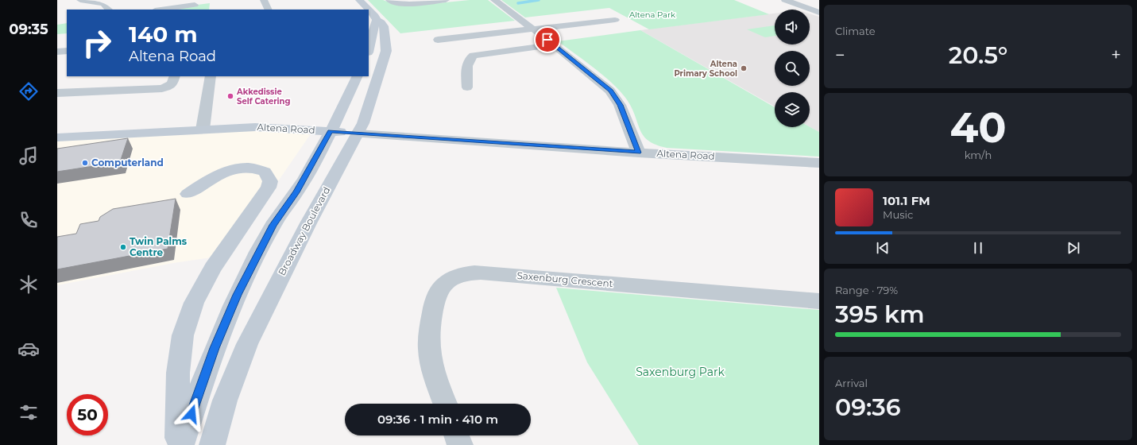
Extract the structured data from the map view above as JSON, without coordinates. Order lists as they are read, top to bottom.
{
  "streets": {
    "main road": ["Altena Road", "Broadway Boulevard"],
    "street": ["Saxenburg Crescent"]
  },
  "crossings": [
    ["Altena Road", "Broadway Boulevard"]
  ],
  "parks": ["Altena Park", "Saxenburg Park"],
  "places": [
    "Altena Primary School",
    "Akkedissie Self Catering",
    "Computerland",
    "Twin Palms Centre"
  ],
  "page": {
    "tabs": "09:35",
    "tile": [
      "Climate",
      ["40", "km/h"],
      ["Range · 79%", "395 km"],
      ["Arrival", "09:36"]
    ],
    "turn": ["140 m", "Altena Road"],
    "heat": ["−", "20.5°", "+"],
    "song": ["101.1 FM", "Music"],
    "limit": "50",
    "trip": "09:36 · 1 min · 410 m"
  }
}
